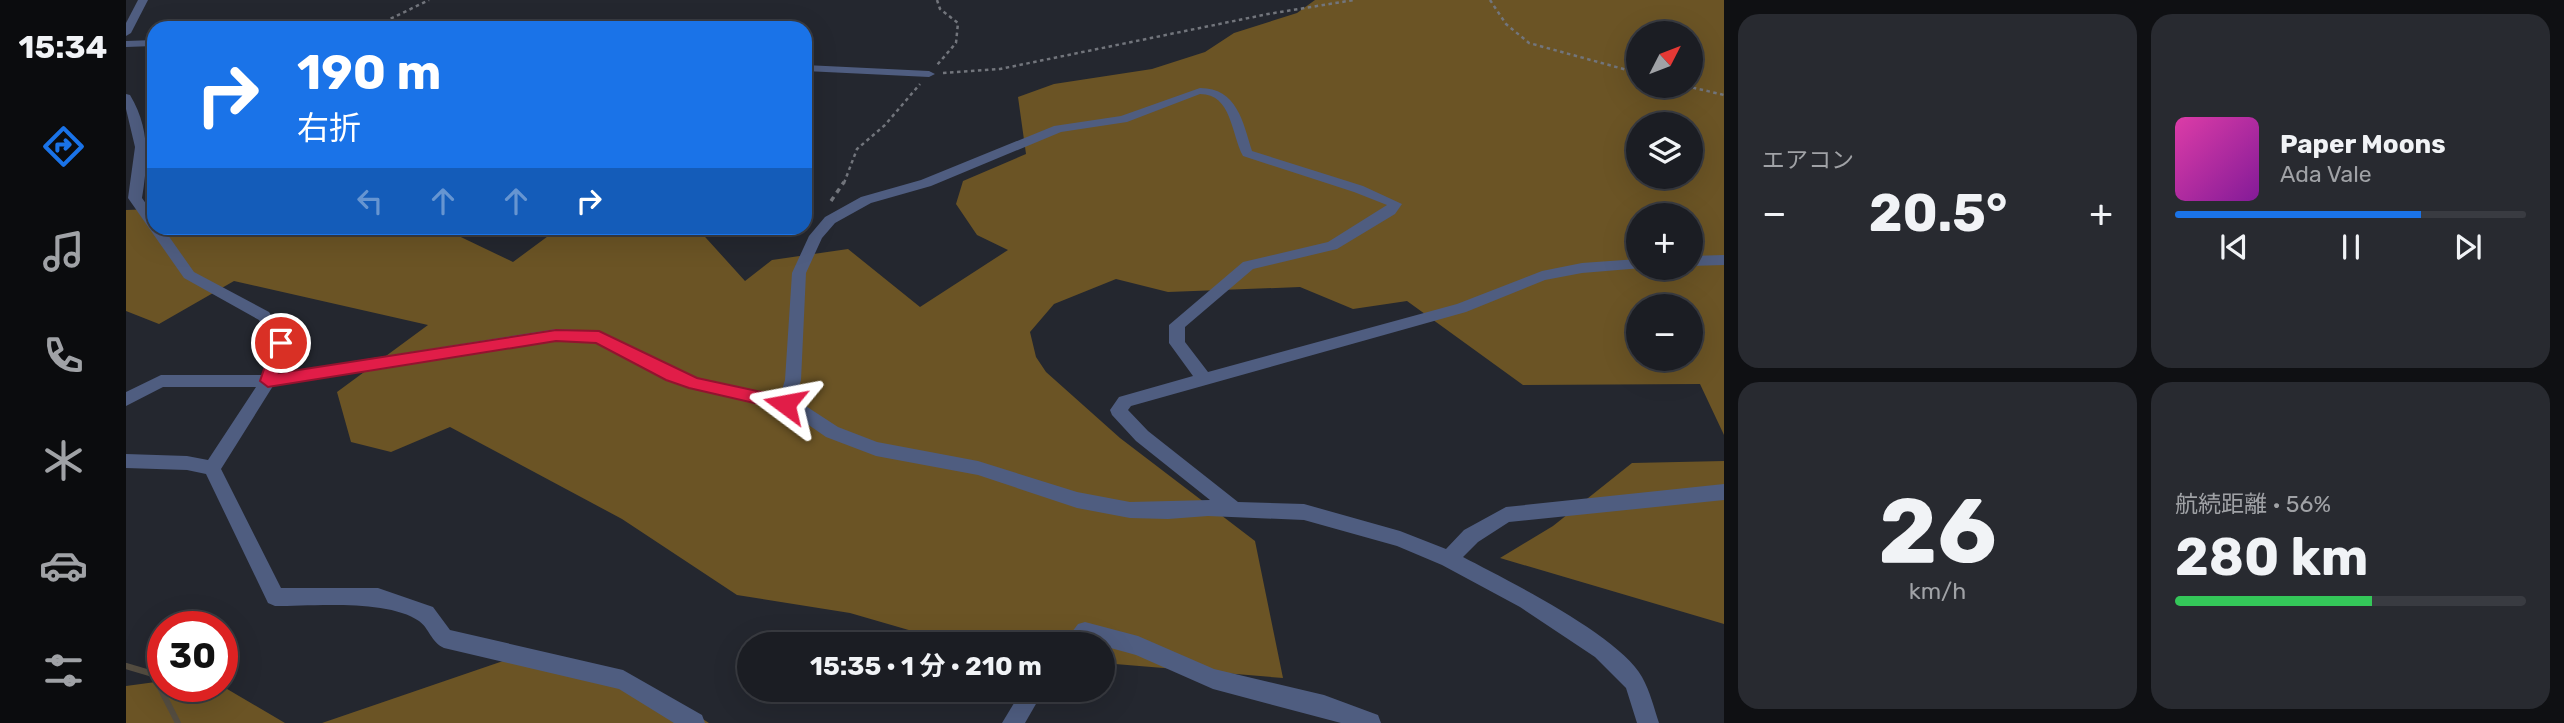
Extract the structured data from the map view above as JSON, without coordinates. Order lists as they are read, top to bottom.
{
  "north": "top right",
  "page": {
    "tabs": "15:34",
    "tile": [
      "エアコン",
      ["26", "km/h"],
      ["航続距離 · 56%", "280 km"]
    ],
    "map_buttons": ["+", "−"],
    "turn": ["190 m", "右折"],
    "song": ["Paper Moons", "Ada Vale"],
    "heat": ["−", "20.5°", "+"],
    "limit": "30",
    "trip": "15:35 · 1 分 · 210 m"
  }
}
